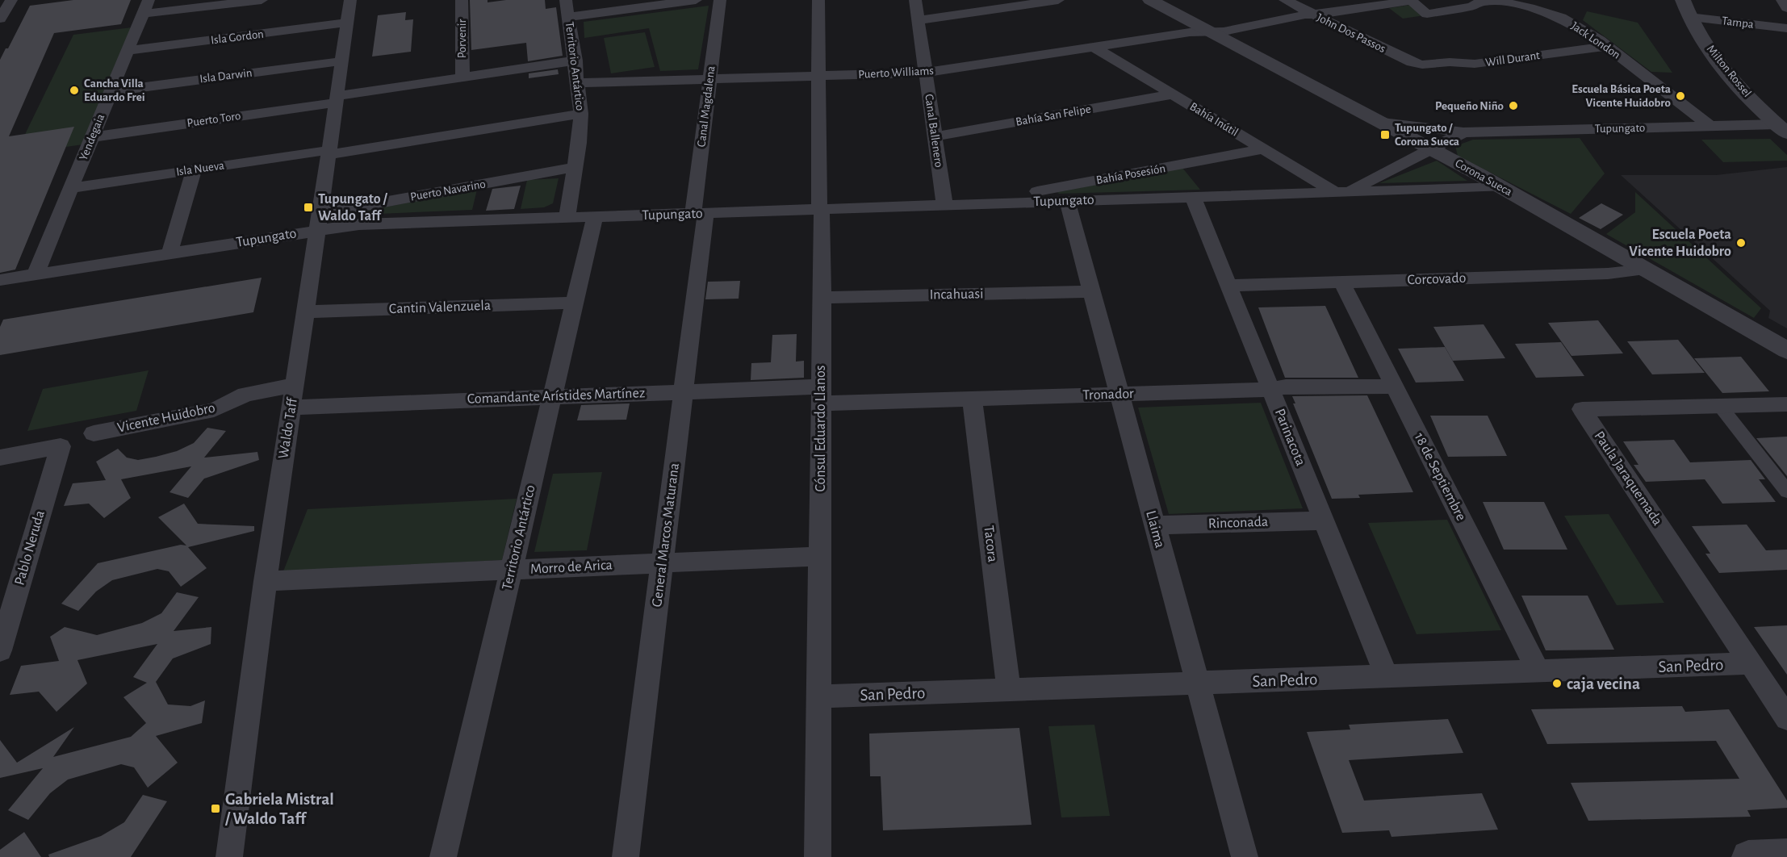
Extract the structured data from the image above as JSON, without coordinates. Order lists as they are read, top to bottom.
{
  "streets": {
    "street": [
      "Tampa",
      "John Dos Passos",
      "Isla Gordon",
      "Porvenir",
      "Jack London",
      "Will Durant",
      "Territorio Antártico",
      "Milton Rossel",
      "Puerto Williams",
      "Isla Darwin",
      "Canal Magdalena",
      "Bahía San Felipe",
      "Puerto Toro",
      "Bahía Inútil",
      "Tupungato",
      "Canal Ballenero",
      "Yendegaia",
      "Isla Nueva",
      "Bahía Posesión",
      "Corona Sueca",
      "Puerto Navarino",
      "Corcovado",
      "Incahuasi",
      "Cantin Valenzuela",
      "Tronador",
      "Comandante Arístides Martínez",
      "Vicente Huidobro",
      "Waldo Taff",
      "Cónsul Eduardo Llanos",
      "Parinacota",
      "18 de Septiembre",
      "Paula Jaraquemada",
      "Rinconada",
      "Llaima",
      "General Marcos Maturana",
      "Tacora",
      "Pablo Neruda",
      "Morro de Arica",
      "San Pedro"
    ]
  },
  "crossings": [
    ["Tampa", "Milton Rossel"],
    ["John Dos Passos", "Jack London"],
    ["John Dos Passos", "Will Durant"],
    ["Isla Gordon", "Yendegaia"],
    ["Isla Gordon", "Waldo Taff"],
    ["Porvenir", "Puerto Toro"],
    ["Jack London", "Will Durant"],
    ["Jack London", "Puerto Williams"],
    ["Jack London", "Tupungato"],
    ["Jack London", "Corona Sueca"],
    ["Territorio Antártico", "Puerto Williams"],
    ["Territorio Antártico", "Puerto Toro"],
    ["Territorio Antártico", "Tupungato"],
    ["Territorio Antártico", "Isla Nueva"],
    ["Territorio Antártico", "Puerto Navarino"],
    ["Territorio Antártico", "Cantin Valenzuela"],
    ["Territorio Antártico", "Comandante Arístides Martínez"],
    ["Territorio Antártico", "Morro de Arica"],
    ["Milton Rossel", "Tupungato"],
    ["Puerto Williams", "Canal Magdalena"],
    ["Puerto Williams", "Bahía Inútil"],
    ["Puerto Williams", "Canal Ballenero"],
    ["Puerto Williams", "Corona Sueca"],
    ["Puerto Williams", "Cónsul Eduardo Llanos"],
    ["Isla Darwin", "Yendegaia"],
    ["Isla Darwin", "Waldo Taff"],
    ["Canal Magdalena", "Tupungato"],
    ["Canal Magdalena", "General Marcos Maturana"],
    ["Bahía San Felipe", "Bahía Inútil"],
    ["Bahía San Felipe", "Canal Ballenero"],
    ["Puerto Toro", "Yendegaia"],
    ["Puerto Toro", "Waldo Taff"],
    ["Bahía Inútil", "Tupungato"],
    ["Bahía Inútil", "Bahía Posesión"],
    ["Tupungato", "Canal Ballenero"],
    ["Tupungato", "Yendegaia"],
    ["Tupungato", "Bahía Posesión"],
    ["Tupungato", "Corona Sueca"],
    ["Tupungato", "Puerto Navarino"],
    ["Tupungato", "Waldo Taff"],
    ["Tupungato", "Cónsul Eduardo Llanos"],
    ["Tupungato", "Parinacota"],
    ["Tupungato", "Llaima"],
    ["Tupungato", "General Marcos Maturana"],
    ["Yendegaia", "Isla Nueva"],
    ["Isla Nueva", "Waldo Taff"],
    ["Corona Sueca", "Corcovado"],
    ["Puerto Navarino", "Waldo Taff"],
    ["Corcovado", "Parinacota"],
    ["Corcovado", "18 de Septiembre"],
    ["Incahuasi", "Cónsul Eduardo Llanos"],
    ["Incahuasi", "Llaima"],
    ["Cantin Valenzuela", "Waldo Taff"],
    ["Tronador", "Comandante Arístides Martínez"],
    ["Tronador", "Cónsul Eduardo Llanos"],
    ["Tronador", "Parinacota"],
    ["Tronador", "18 de Septiembre"],
    ["Tronador", "Llaima"],
    ["Tronador", "Tacora"],
    ["Comandante Arístides Martínez", "Waldo Taff"],
    ["Comandante Arístides Martínez", "Cónsul Eduardo Llanos"],
    ["Comandante Arístides Martínez", "General Marcos Maturana"],
    ["Vicente Huidobro", "Waldo Taff"],
    ["Waldo Taff", "Morro de Arica"],
    ["Cónsul Eduardo Llanos", "Morro de Arica"],
    ["Cónsul Eduardo Llanos", "San Pedro"],
    ["Parinacota", "Rinconada"],
    ["Parinacota", "San Pedro"],
    ["18 de Septiembre", "San Pedro"],
    ["Paula Jaraquemada", "San Pedro"],
    ["Rinconada", "Llaima"],
    ["Llaima", "San Pedro"],
    ["General Marcos Maturana", "Morro de Arica"],
    ["Tacora", "San Pedro"]
  ],
  "places": {
    "other": [
      "Cancha Villa Eduardo Frei",
      "Escuela Básica Poeta Vicente Huidobro",
      "Pequeño Niño",
      "Escuela Poeta Vicente Huidobro",
      "caja vecina"
    ],
    "transit": ["Tupungato / Corona Sueca", "Tupungato / Waldo Taff", "Gabriela Mistral / Waldo Taff"]
  }
}
